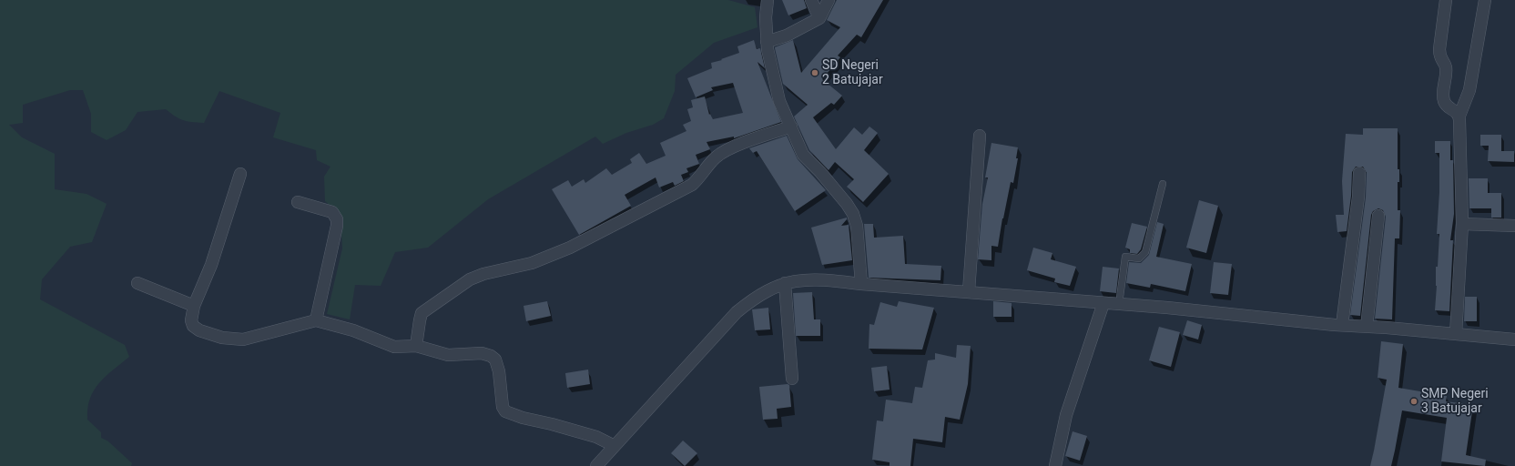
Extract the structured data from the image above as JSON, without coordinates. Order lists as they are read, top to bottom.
{
  "places": ["SD Negeri 2 Batujajar", "SMP Negeri 3 Batujajar"]
}
